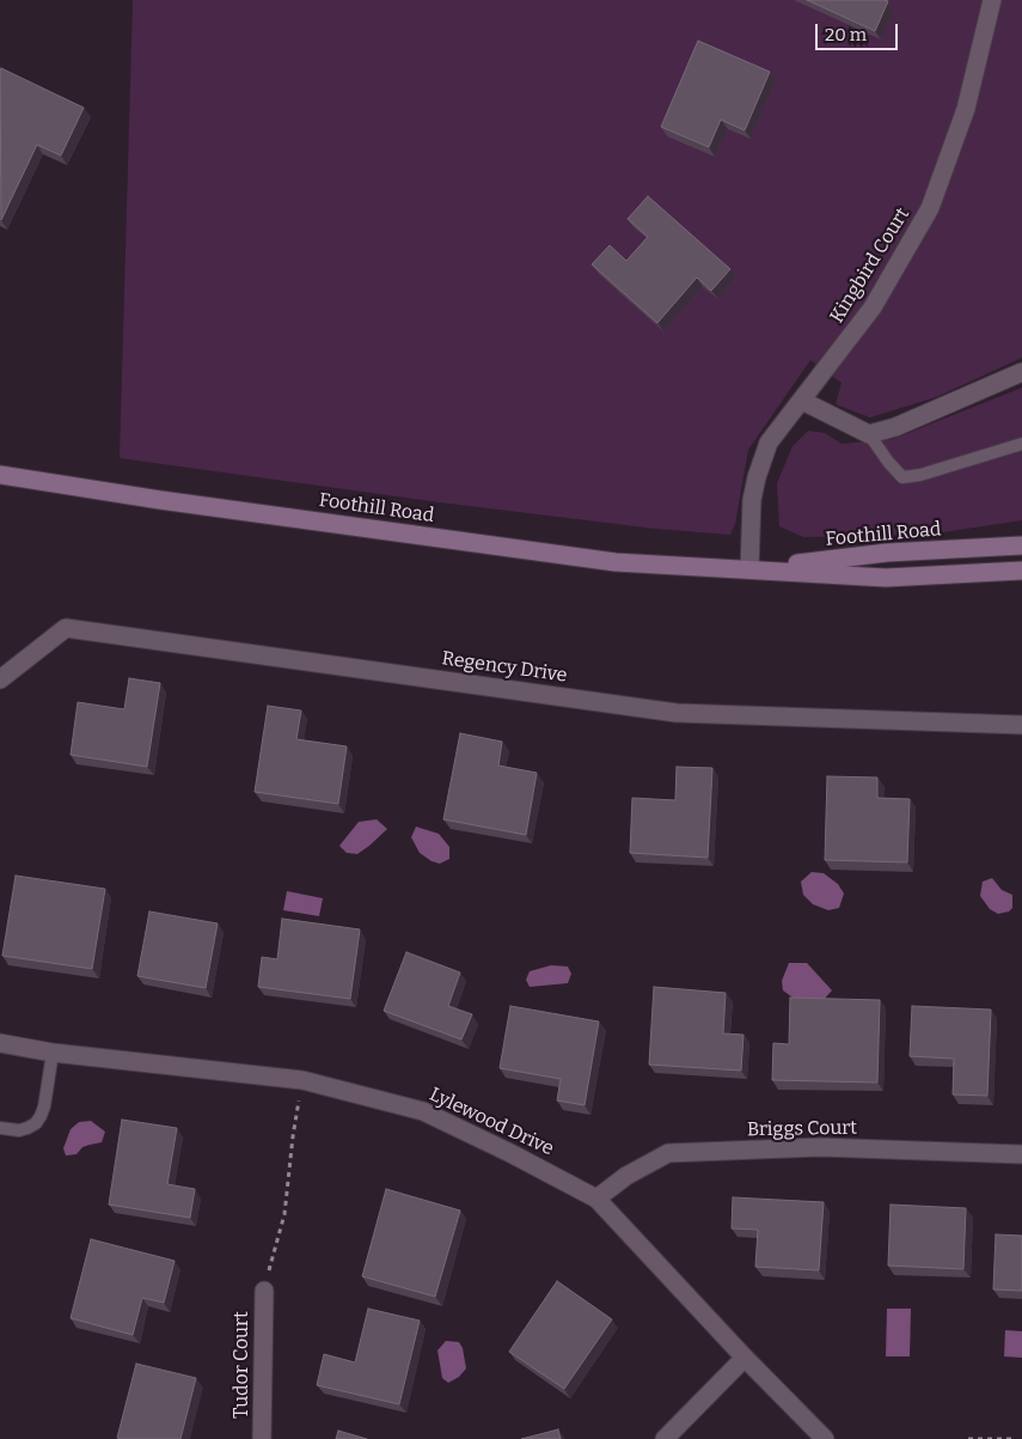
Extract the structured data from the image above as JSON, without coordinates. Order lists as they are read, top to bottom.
{
  "streets": {
    "main road": ["Foothill Road"],
    "street": [
      "Kingbird Court",
      "Regency Drive",
      "Lylewood Drive",
      "Briggs Court",
      "Tudor Court"
    ]
  },
  "crossings": [
    ["Kingbird Court", "Foothill Road"],
    ["Lylewood Drive", "Briggs Court"]
  ],
  "scale_bar": "20 m"
}
